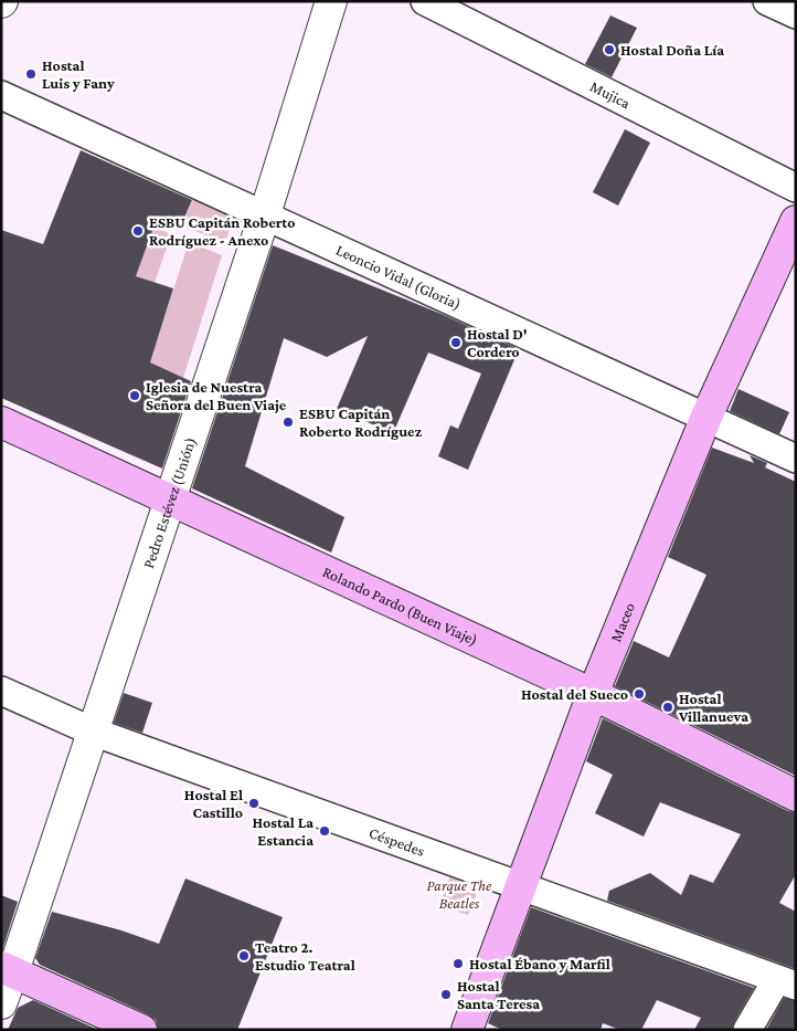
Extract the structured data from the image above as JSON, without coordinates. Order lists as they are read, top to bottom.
{
  "streets": {
    "main road": ["Rolando Pardo (Buen Viaje)", "Maceo"],
    "street": [
      "Mujica",
      "Leoncio Vidal (Gloria)",
      "Pedro Estévez (Unión)",
      "Céspedes"
    ]
  },
  "crossings": [
    ["Leoncio Vidal (Gloria)", "Pedro Estévez (Unión)"],
    ["Leoncio Vidal (Gloria)", "Maceo"],
    ["Pedro Estévez (Unión)", "Rolando Pardo (Buen Viaje)"],
    ["Pedro Estévez (Unión)", "Céspedes"],
    ["Rolando Pardo (Buen Viaje)", "Maceo"],
    ["Maceo", "Céspedes"]
  ],
  "parks": ["Parque The Beatles"],
  "places": [
    "Hostal Doña Lía",
    "Hostal Luis y Fany",
    "ESBU Capitán Roberto Rodríguez - Anexo",
    "Hostal D' Cordero",
    "Iglesia de Nuestra Señora del Buen Viaje",
    "ESBU Capitán Roberto Rodríguez",
    "Hostal del Sueco",
    "Hostal Villanueva",
    "Hostal El Castillo",
    "Hostal La Estancia",
    "Teatro 2. Estudio Teatral",
    "Hostal Ébano y Marfil",
    "Hostal Santa Teresa"
  ]
}
